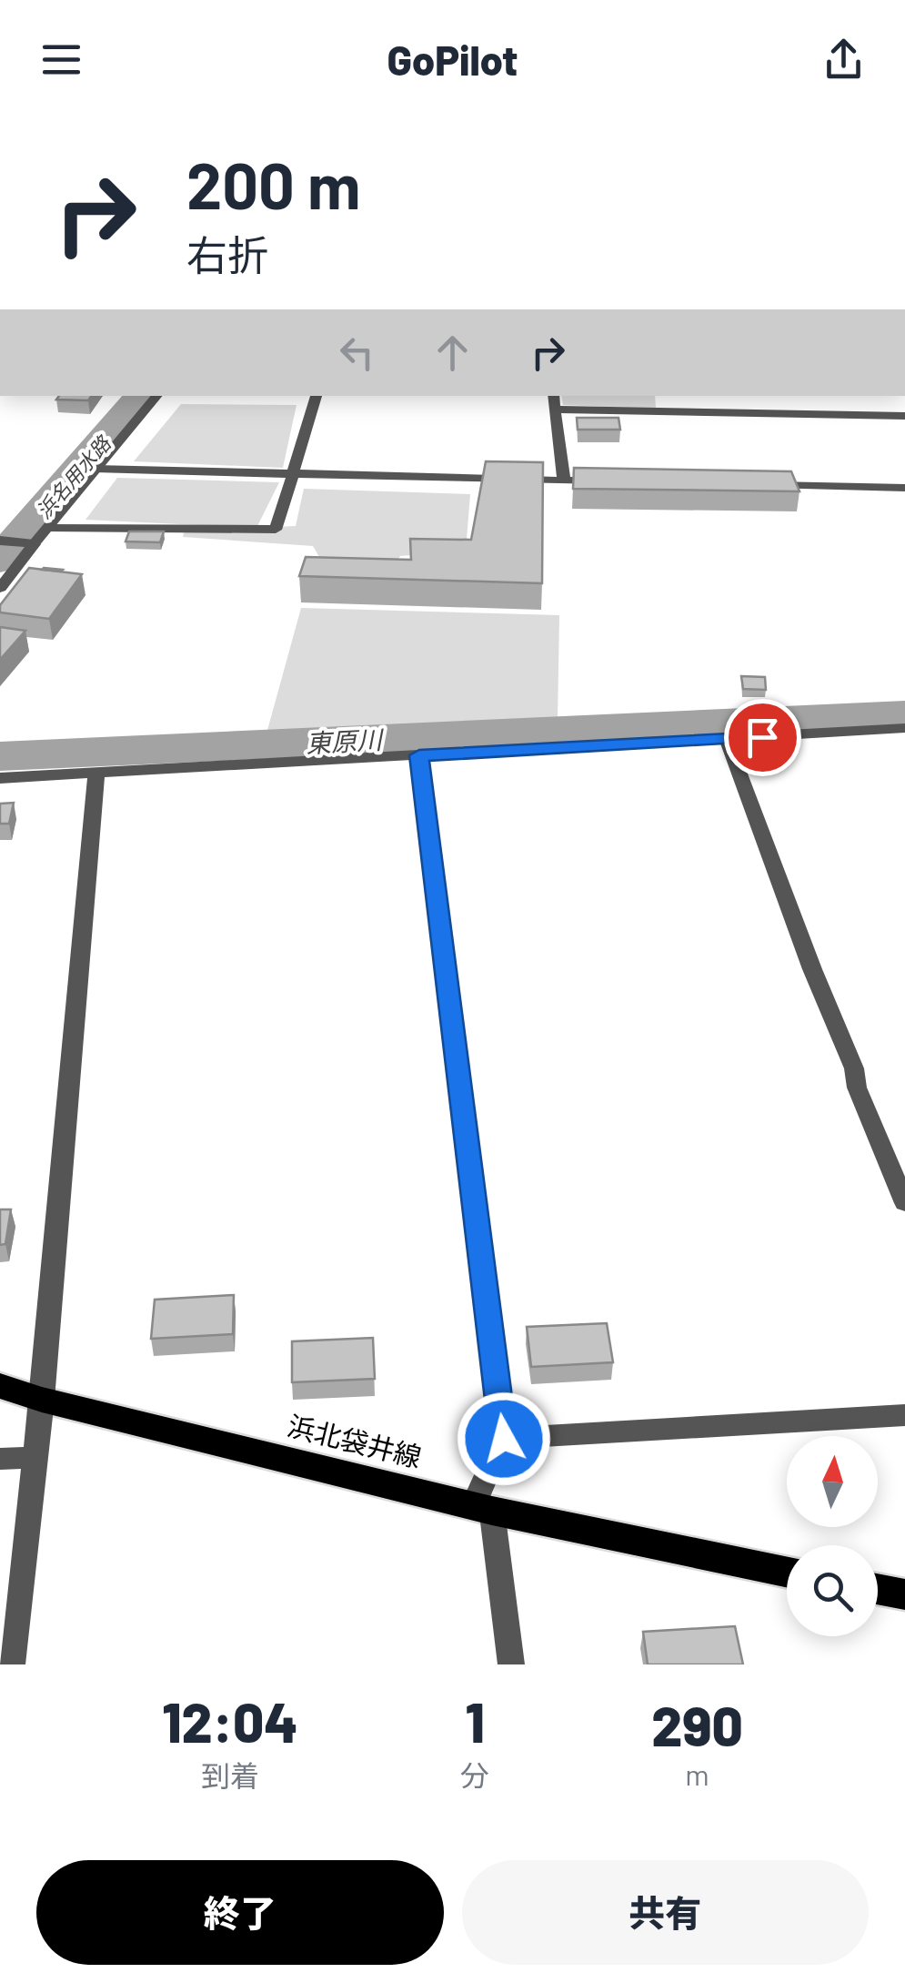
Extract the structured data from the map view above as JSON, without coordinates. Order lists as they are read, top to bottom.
{
  "streets": {
    "main road": ["浜北袋井線"]
  },
  "water": ["浜名用水路", "東原川"],
  "north": "top",
  "page": {
    "header": "GoPilot",
    "turn": ["200 m", "右折"],
    "eta": [
      "12:04",
      "到着",
      "1",
      "分",
      "290",
      "m"
    ],
    "buttons": ["終了", "共有"]
  }
}
